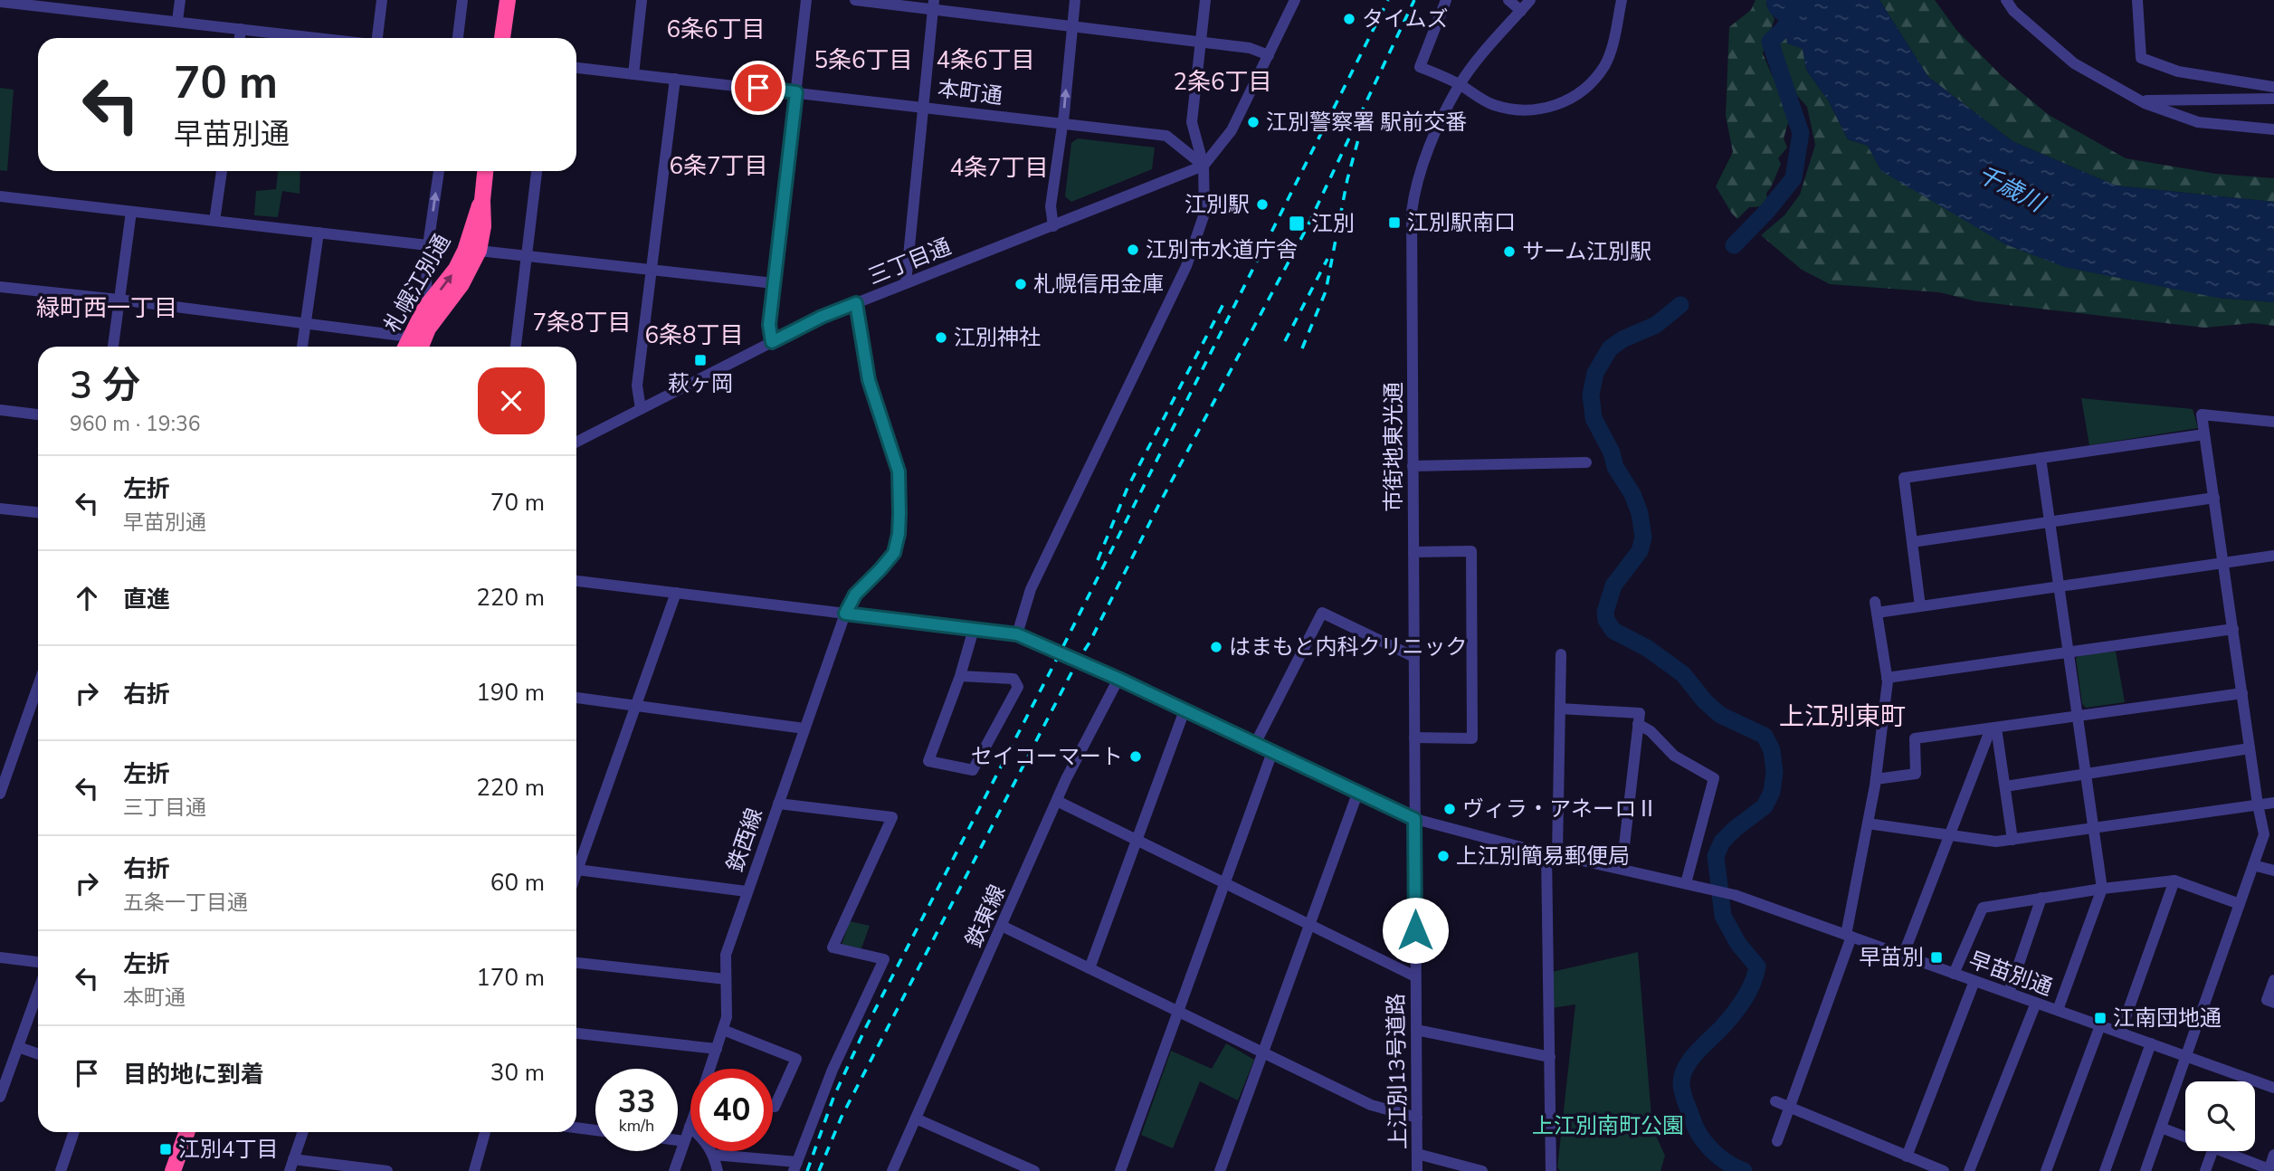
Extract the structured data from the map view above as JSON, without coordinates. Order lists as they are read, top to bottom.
{
  "streets": {
    "highway": ["札幌江別通"],
    "street": [
      "本町通",
      "三丁目通",
      "市街地東光通",
      "鉄西線",
      "鉄東線",
      "早苗別通",
      "上江別13号道路"
    ]
  },
  "crossings": [
    ["本町通", "三丁目通"],
    ["三丁目通", "鉄西線"],
    ["市街地東光通", "上江別13号道路"]
  ],
  "districts": [
    "6条6丁目",
    "5条6丁目",
    "4条6丁目",
    "2条6丁目",
    "6条7丁目",
    "4条7丁目",
    "緑町西一丁目",
    "7条8丁目",
    "6条8丁目",
    "上江別東町"
  ],
  "water": ["千歳川"],
  "parks": ["上江別南町公園"],
  "places": {
    "other": [
      "タイムズ",
      "江別警察署 駅前交番",
      "江別駅",
      "江別市水道庁舎",
      "サーム江別駅",
      "札幌信用金庫",
      "江別神社",
      "はまもと内科クリニック",
      "セイコーマート",
      "ヴィラ・アネーロⅡ",
      "上江別簡易郵便局"
    ],
    "transit": [
      "江別駅南口",
      "江別",
      "萩ヶ岡",
      "早苗別",
      "江南団地通",
      "江別4丁目"
    ]
  },
  "page": {
    "turn": ["70 m", "早苗別通"],
    "heading": ["3 分", "960 m · 19:36"],
    "list": [
      {
        "name": "左折",
        "note": "早苗別通",
        "value": "70 m"
      },
      {
        "name": "直進",
        "value": "220 m"
      },
      {
        "name": "右折",
        "value": "190 m"
      },
      {
        "name": "左折",
        "note": "三丁目通",
        "value": "220 m"
      },
      {
        "name": "右折",
        "note": "五条一丁目通",
        "value": "60 m"
      },
      {
        "name": "左折",
        "note": "本町通",
        "value": "170 m"
      },
      {
        "name": "目的地に到着",
        "value": "30 m"
      }
    ],
    "speed": "33 km/h",
    "limit": "40"
  }
}
